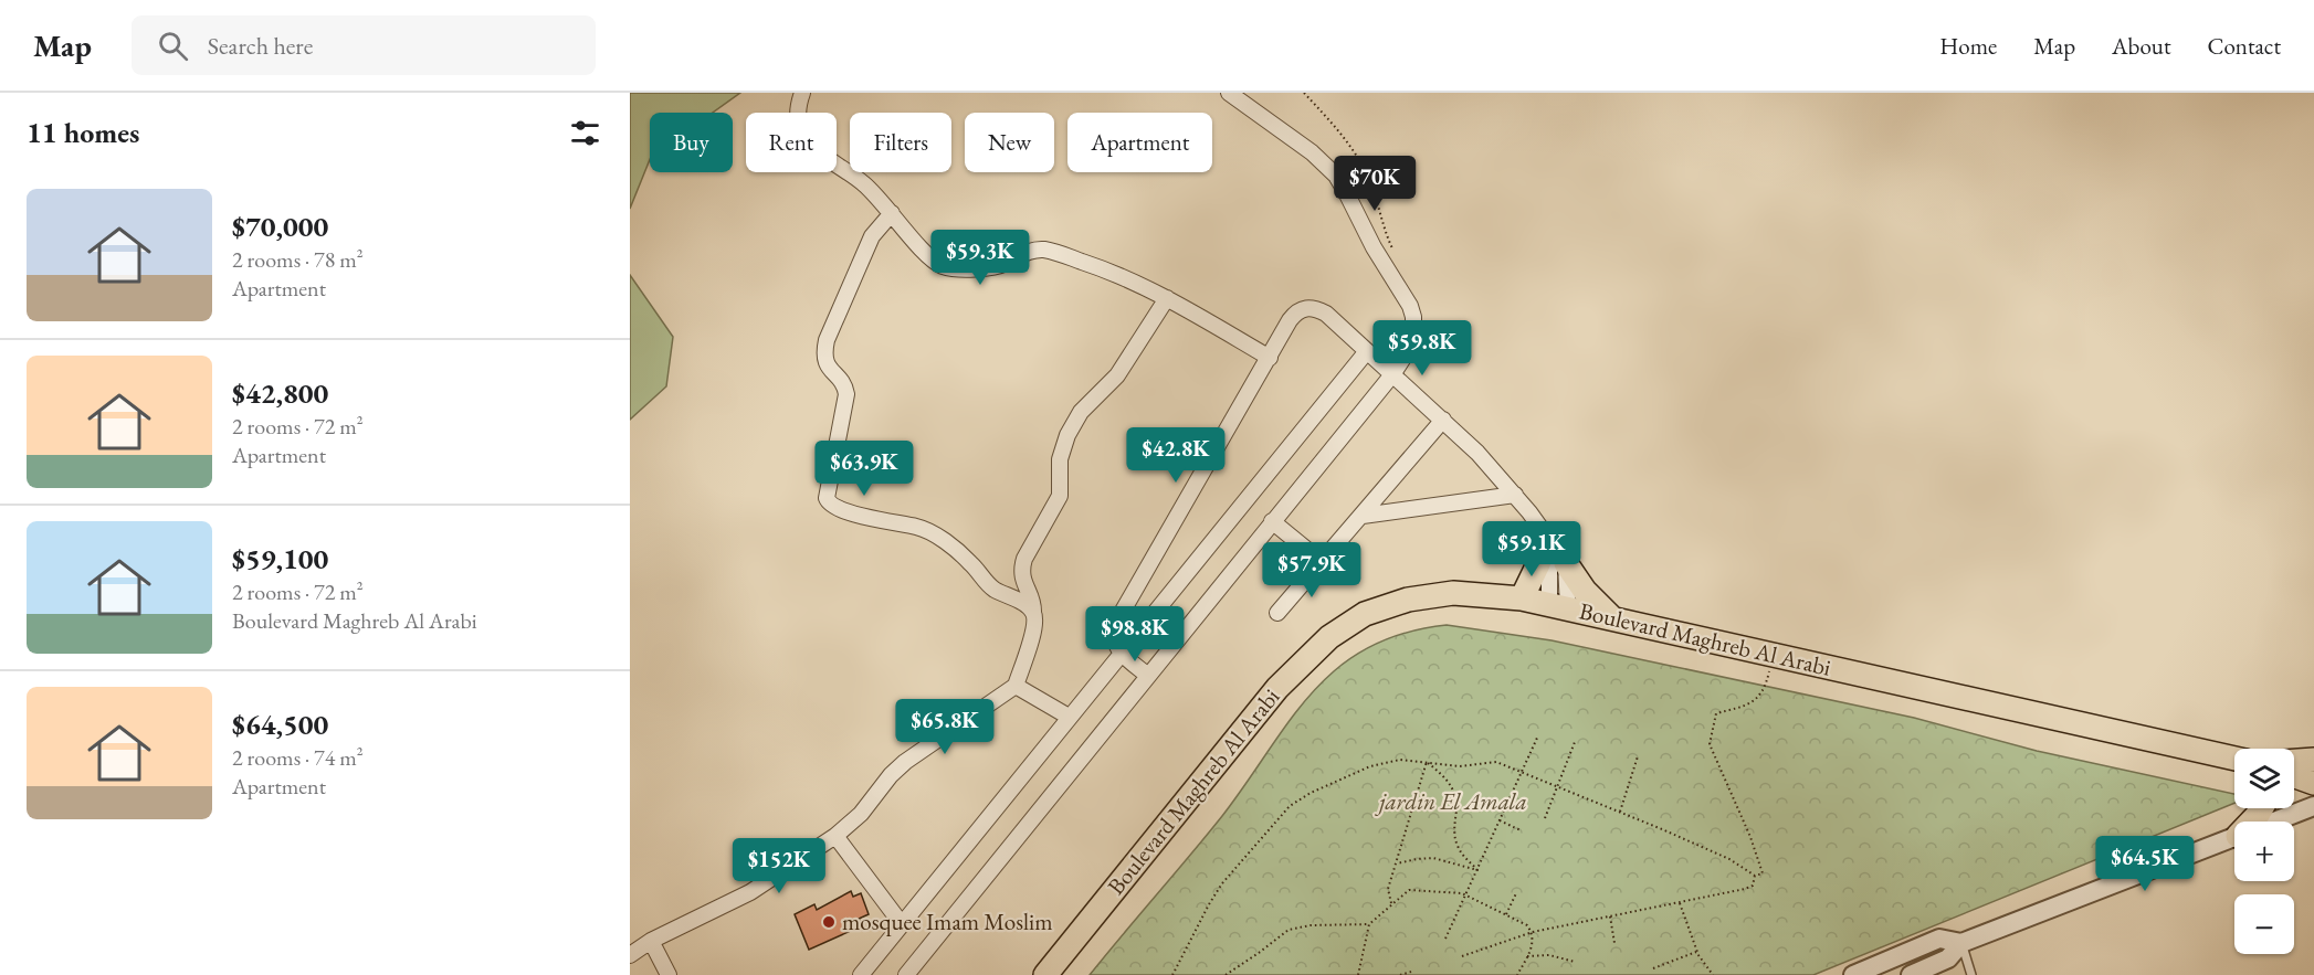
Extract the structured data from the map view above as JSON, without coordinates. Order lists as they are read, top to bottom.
{
  "streets": {
    "main road": ["Boulevard Maghreb Al Arabi"]
  },
  "parks": ["jardin El Amala"],
  "places": ["mosquee Imam Moslim"],
  "page": {
    "header": "Map",
    "search": "Search here",
    "nav": [
      "Home",
      "Map",
      "About",
      "Contact"
    ],
    "heading": "11 homes",
    "chip": [
      "Buy",
      "Rent",
      "Filters",
      "New",
      "Apartment"
    ],
    "price": [
      "$70K",
      "$59.3K",
      "$59.8K",
      "$42.8K",
      "$63.9K",
      "$59.1K",
      "$57.9K",
      "$98.8K",
      "$65.8K",
      "$64.5K",
      "$152K"
    ],
    "list": [
      {
        "name": "$70,000",
        "note": "2 rooms · 78 m² · Apartment"
      },
      {
        "name": "$42,800",
        "note": "2 rooms · 72 m² · Apartment"
      },
      {
        "name": "$59,100",
        "note": "2 rooms · 72 m² · Boulevard Maghreb Al Arabi"
      },
      {
        "name": "$64,500",
        "note": "2 rooms · 74 m² · Apartment"
      }
    ],
    "map_buttons": ["+", "−"]
  }
}
